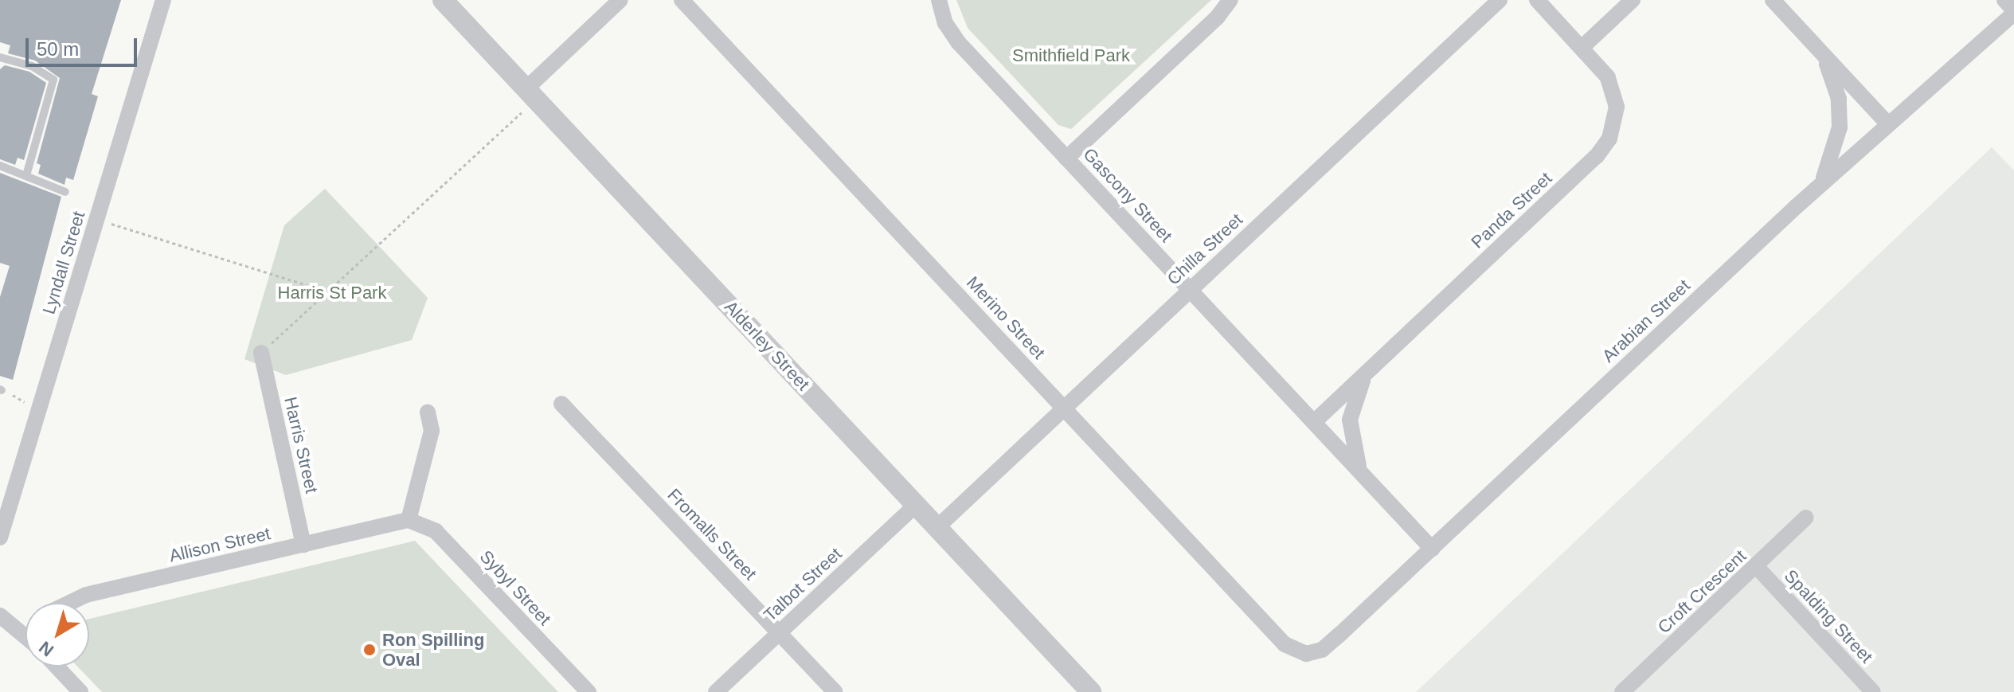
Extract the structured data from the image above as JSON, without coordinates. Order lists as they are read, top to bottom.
{
  "streets": {
    "street": [
      "Gascony Street",
      "Panda Street",
      "Chilla Street",
      "Lyndall Street",
      "Merino Street",
      "Arabian Street",
      "Alderley Street",
      "Harris Street",
      "Fromalls Street",
      "Allison Street",
      "Talbot Street",
      "Sybyl Street",
      "Croft Crescent",
      "Spalding Street"
    ]
  },
  "crossings": [
    ["Gascony Street", "Panda Street"],
    ["Gascony Street", "Chilla Street"],
    ["Gascony Street", "Arabian Street"],
    ["Chilla Street", "Merino Street"],
    ["Chilla Street", "Alderley Street"],
    ["Merino Street", "Arabian Street"],
    ["Alderley Street", "Talbot Street"],
    ["Harris Street", "Allison Street"],
    ["Fromalls Street", "Talbot Street"],
    ["Allison Street", "Sybyl Street"],
    ["Croft Crescent", "Spalding Street"]
  ],
  "parks": ["Smithfield Park", "Harris St Park"],
  "places": ["Ron Spilling Oval"],
  "scale_bar": "50 m",
  "north": "bottom left"
}
